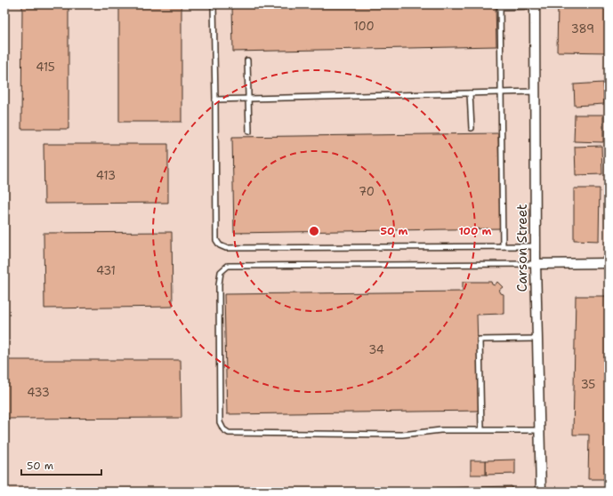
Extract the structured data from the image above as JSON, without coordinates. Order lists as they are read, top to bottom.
{
  "streets": {
    "street": ["Carson Street"]
  },
  "house_numbers": [
    "100",
    "389",
    "415",
    "413",
    "70",
    "431",
    "34",
    "35",
    "433"
  ],
  "scale_bar": "50 m",
  "rings": ["50 m", "100 m"]
}
